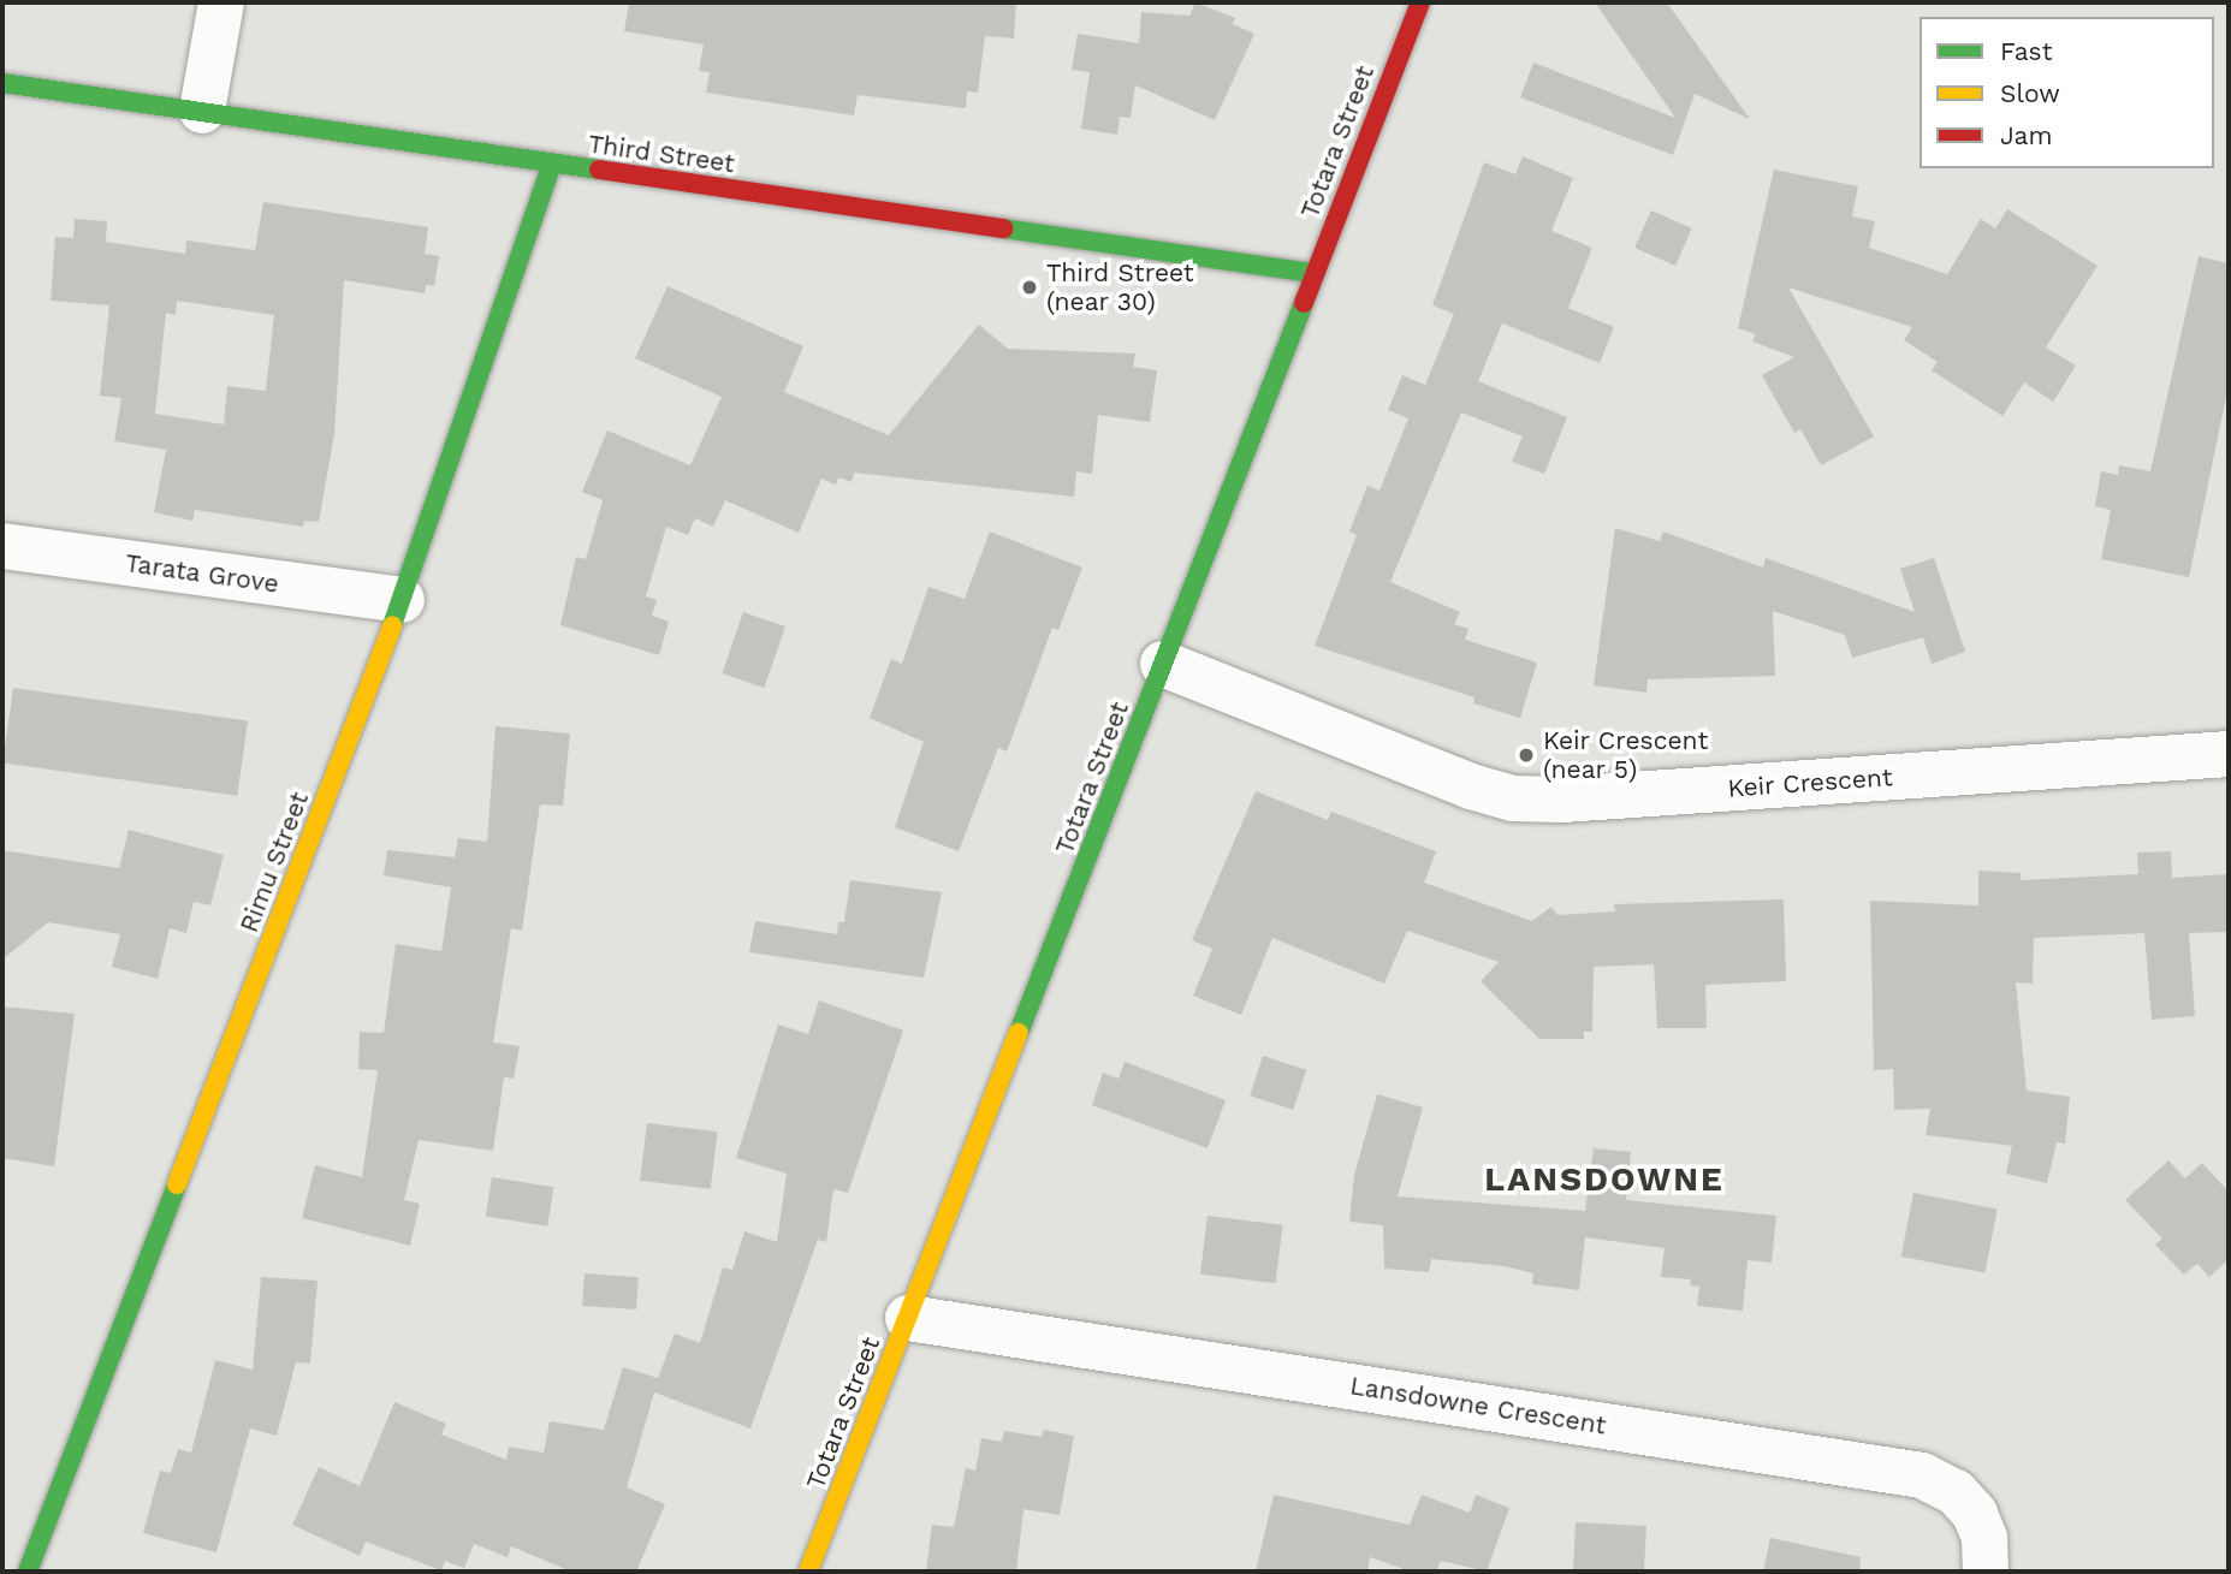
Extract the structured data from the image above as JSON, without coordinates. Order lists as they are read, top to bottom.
{
  "streets": {
    "street": [
      "Totara Street",
      "Third Street",
      "Tarata Grove",
      "Keir Crescent",
      "Rimu Street",
      "Lansdowne Crescent"
    ]
  },
  "crossings": [
    ["Totara Street", "Third Street"],
    ["Totara Street", "Keir Crescent"],
    ["Totara Street", "Lansdowne Crescent"],
    ["Third Street", "Rimu Street"],
    ["Tarata Grove", "Rimu Street"]
  ],
  "districts": ["LANSDOWNE"],
  "places": ["Third Street (near 30)", "Keir Crescent (near 5)"],
  "legend": ["Fast", "Slow", "Jam"]
}
